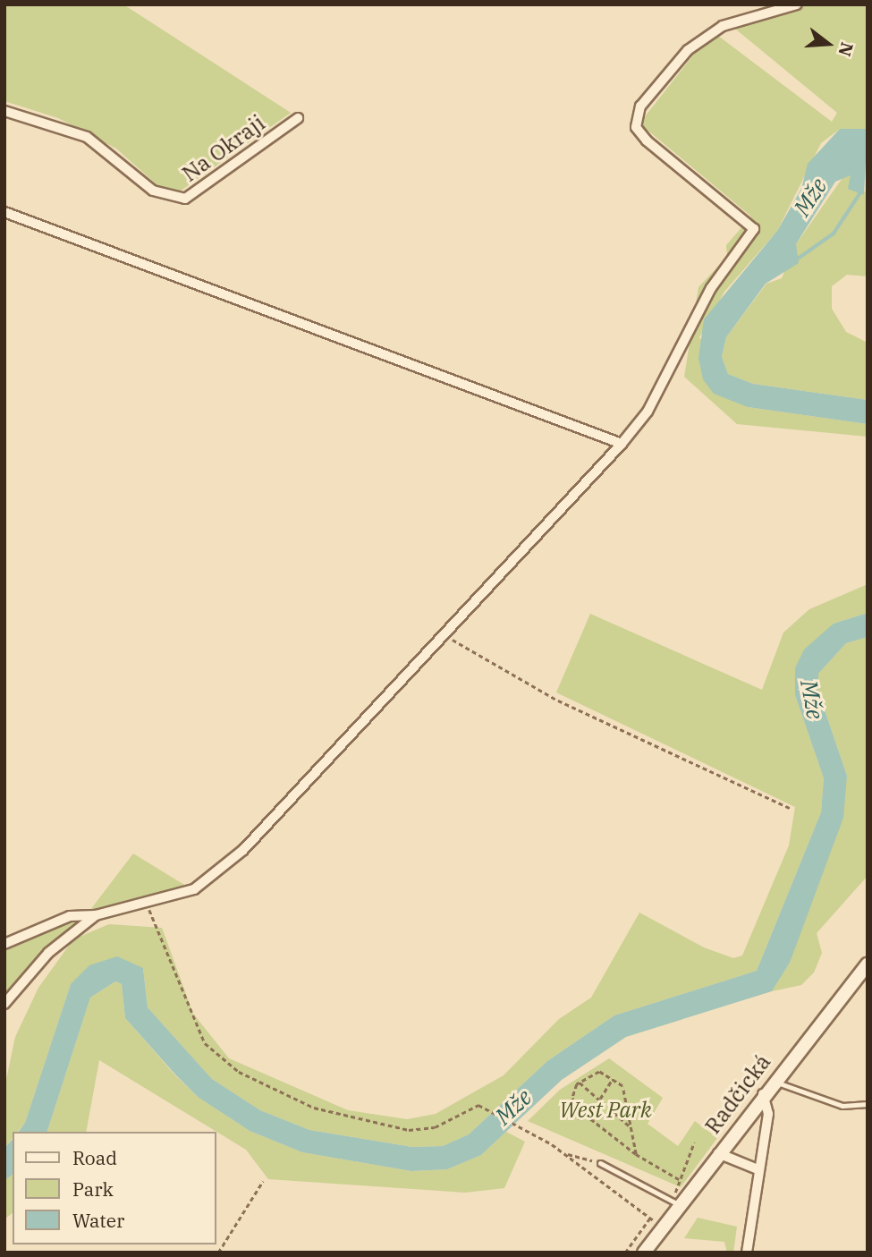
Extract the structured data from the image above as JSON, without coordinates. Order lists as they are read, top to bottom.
{
  "streets": {
    "street": ["Na Okraji", "Radčická"]
  },
  "water": ["Mže"],
  "parks": ["West Park"],
  "legend": ["Road", "Park", "Water"],
  "north": "right"
}
